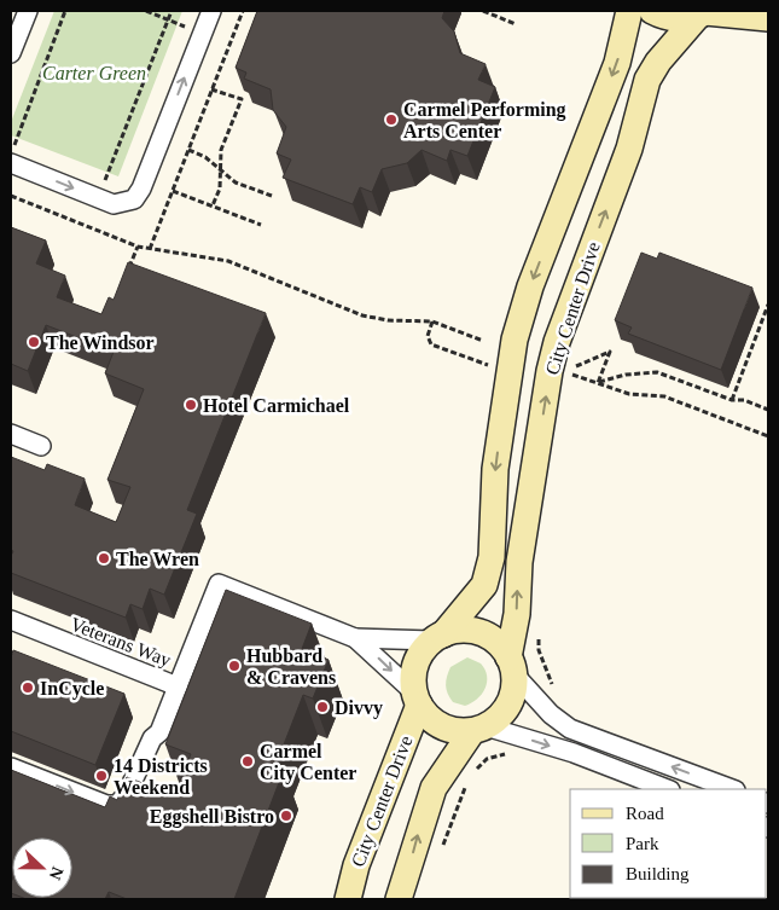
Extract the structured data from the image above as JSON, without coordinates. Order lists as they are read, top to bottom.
{
  "streets": {
    "street": ["City Center Drive", "Veterans Way"]
  },
  "parks": ["Carter Green"],
  "places": [
    "Carmel Performing Arts Center",
    "The Windsor",
    "Hotel Carmichael",
    "The Wren",
    "Hubbard & Cravens",
    "InCycle",
    "Divvy",
    "Carmel City Center",
    "14 Districts Weekend",
    "Eggshell Bistro"
  ],
  "legend": ["Road", "Park", "Building"],
  "north": "right"
}
